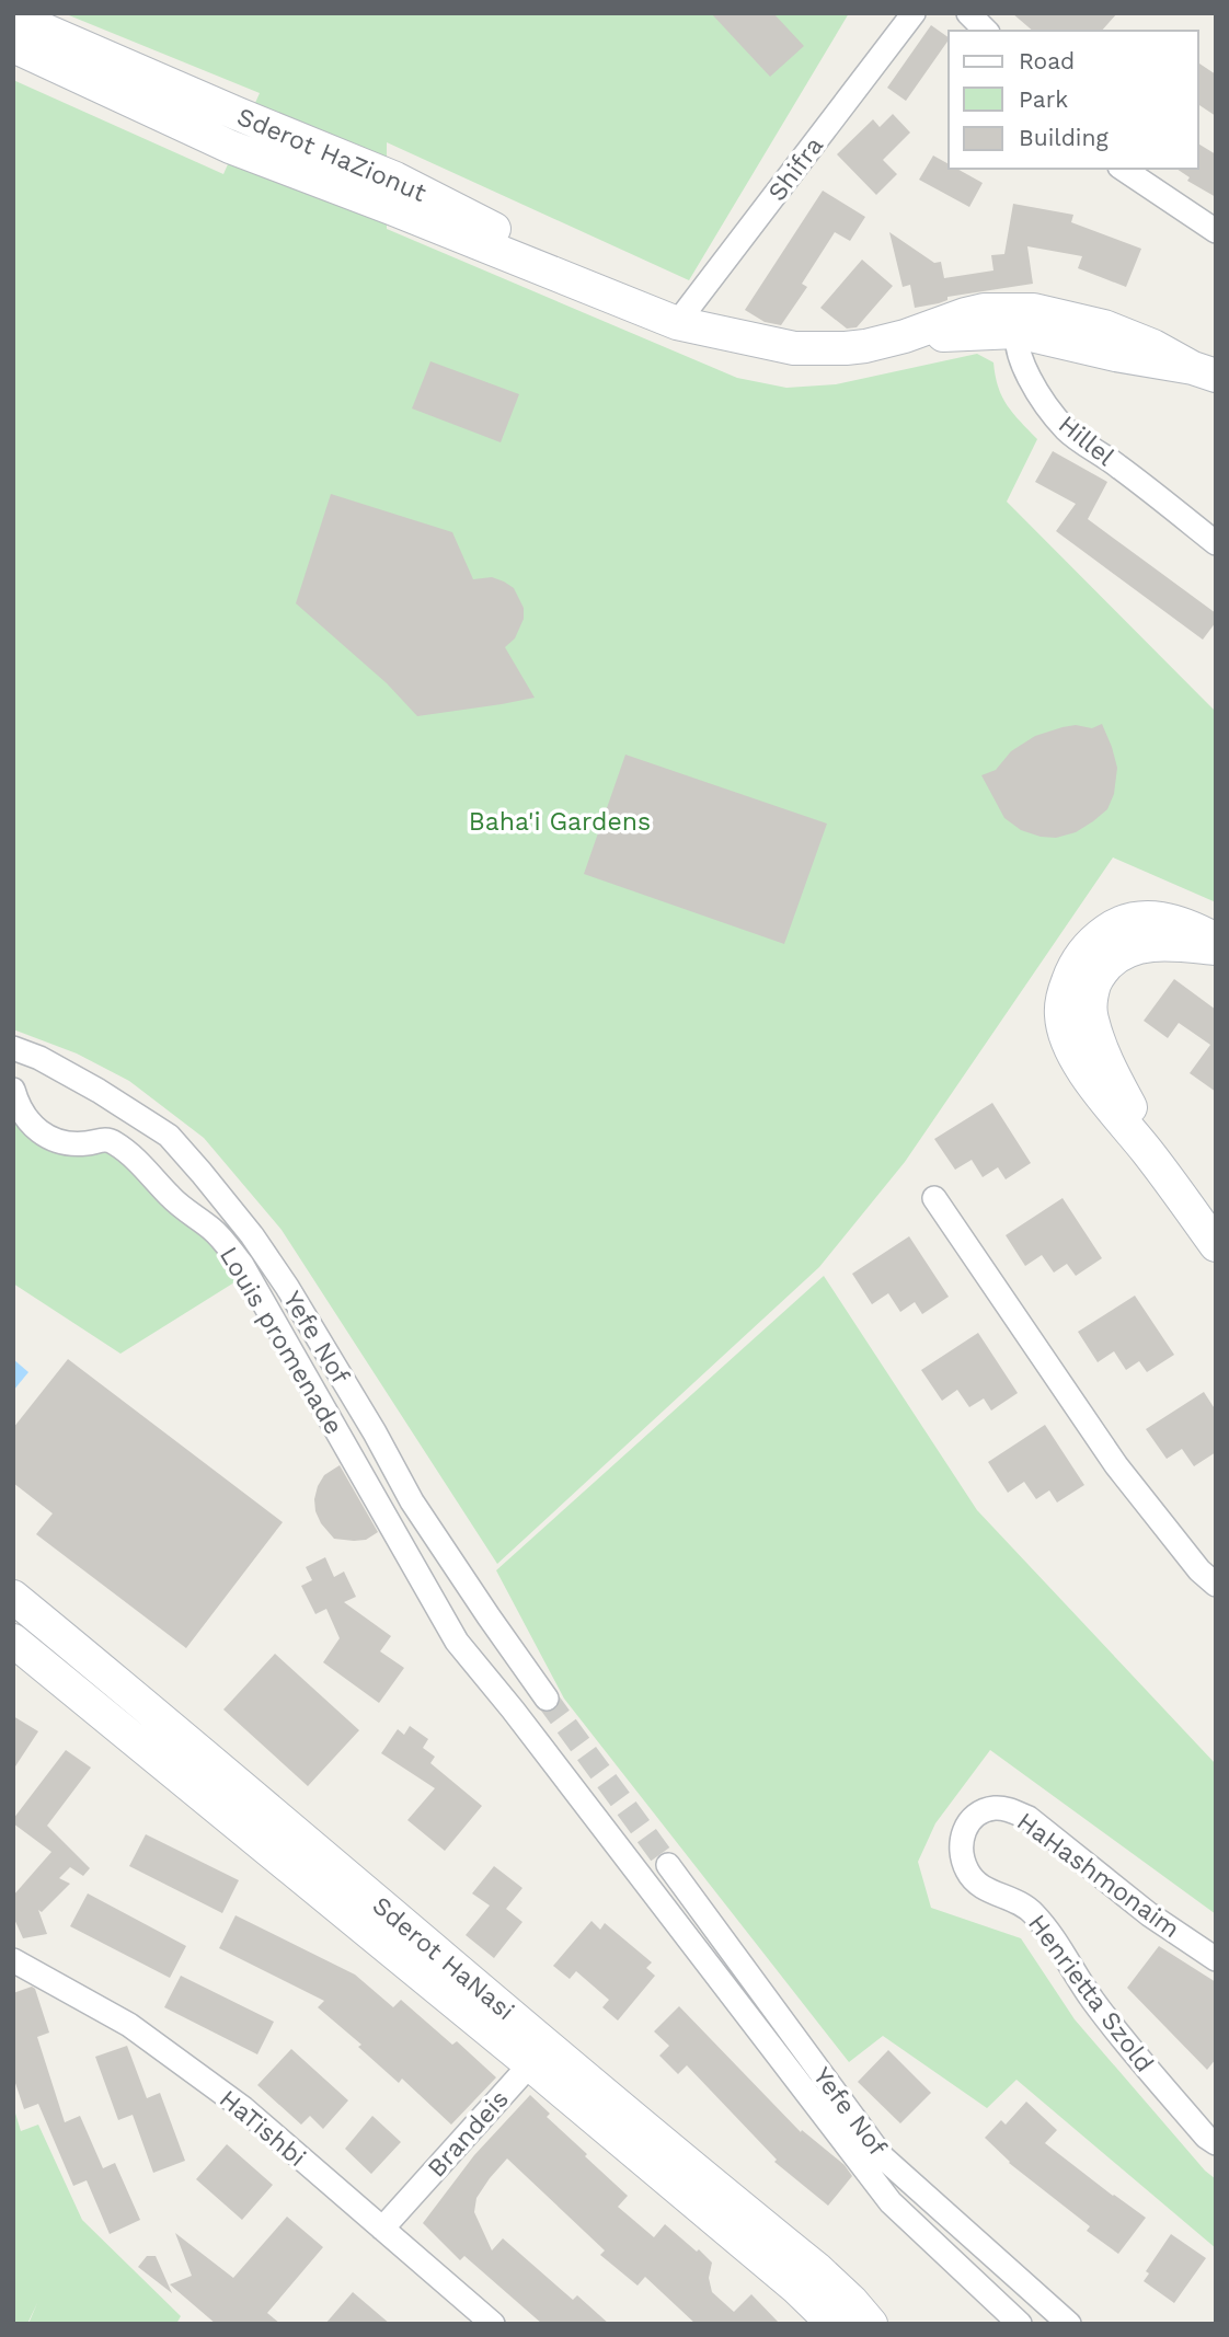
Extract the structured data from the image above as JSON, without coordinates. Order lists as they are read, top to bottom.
{
  "streets": {
    "street": [
      "Sderot HaZionut",
      "Shifra",
      "Hillel",
      "Yefe Nof",
      "Louis promenade",
      "HaHashmonaim",
      "Sderot HaNasi",
      "Henrietta Szold",
      "HaTishbi",
      "Brandeis"
    ]
  },
  "crossings": [
    ["Sderot HaZionut", "Shifra"],
    ["Sderot HaZionut", "Hillel"],
    ["HaHashmonaim", "Henrietta Szold"],
    ["Sderot HaNasi", "Brandeis"],
    ["HaTishbi", "Brandeis"]
  ],
  "parks": ["Baha'i Gardens"],
  "legend": ["Road", "Park", "Building"]
}
